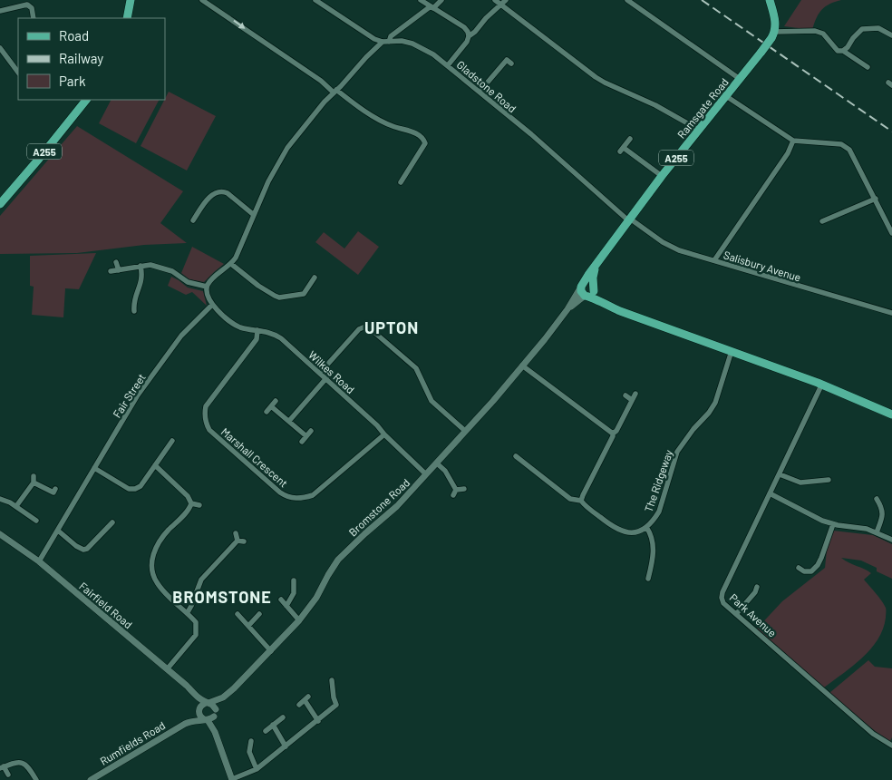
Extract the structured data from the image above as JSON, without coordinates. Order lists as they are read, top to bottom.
{
  "streets": {
    "main road": ["Ramsgate Road", "A255"],
    "street": [
      "Gladstone Road",
      "Salisbury Avenue",
      "Wilkes Road",
      "Fair Street",
      "Marshall Crescent",
      "The Ridgeway",
      "Bromstone Road",
      "Fairfield Road",
      "Park Avenue",
      "Rumfields Road"
    ]
  },
  "crossings": [
    ["Gladstone Road", "Ramsgate Road"],
    ["Gladstone Road", "Salisbury Avenue"],
    ["Ramsgate Road", "Salisbury Avenue"],
    ["Ramsgate Road", "Bromstone Road"],
    ["Wilkes Road", "Fair Street"],
    ["Wilkes Road", "Marshall Crescent"],
    ["Wilkes Road", "Bromstone Road"],
    ["Fair Street", "Fairfield Road"],
    ["Bromstone Road", "Fairfield Road"],
    ["Bromstone Road", "Rumfields Road"],
    ["Fairfield Road", "Rumfields Road"]
  ],
  "districts": ["UPTON", "BROMSTONE"],
  "legend": ["Road", "Railway", "Park"]
}
